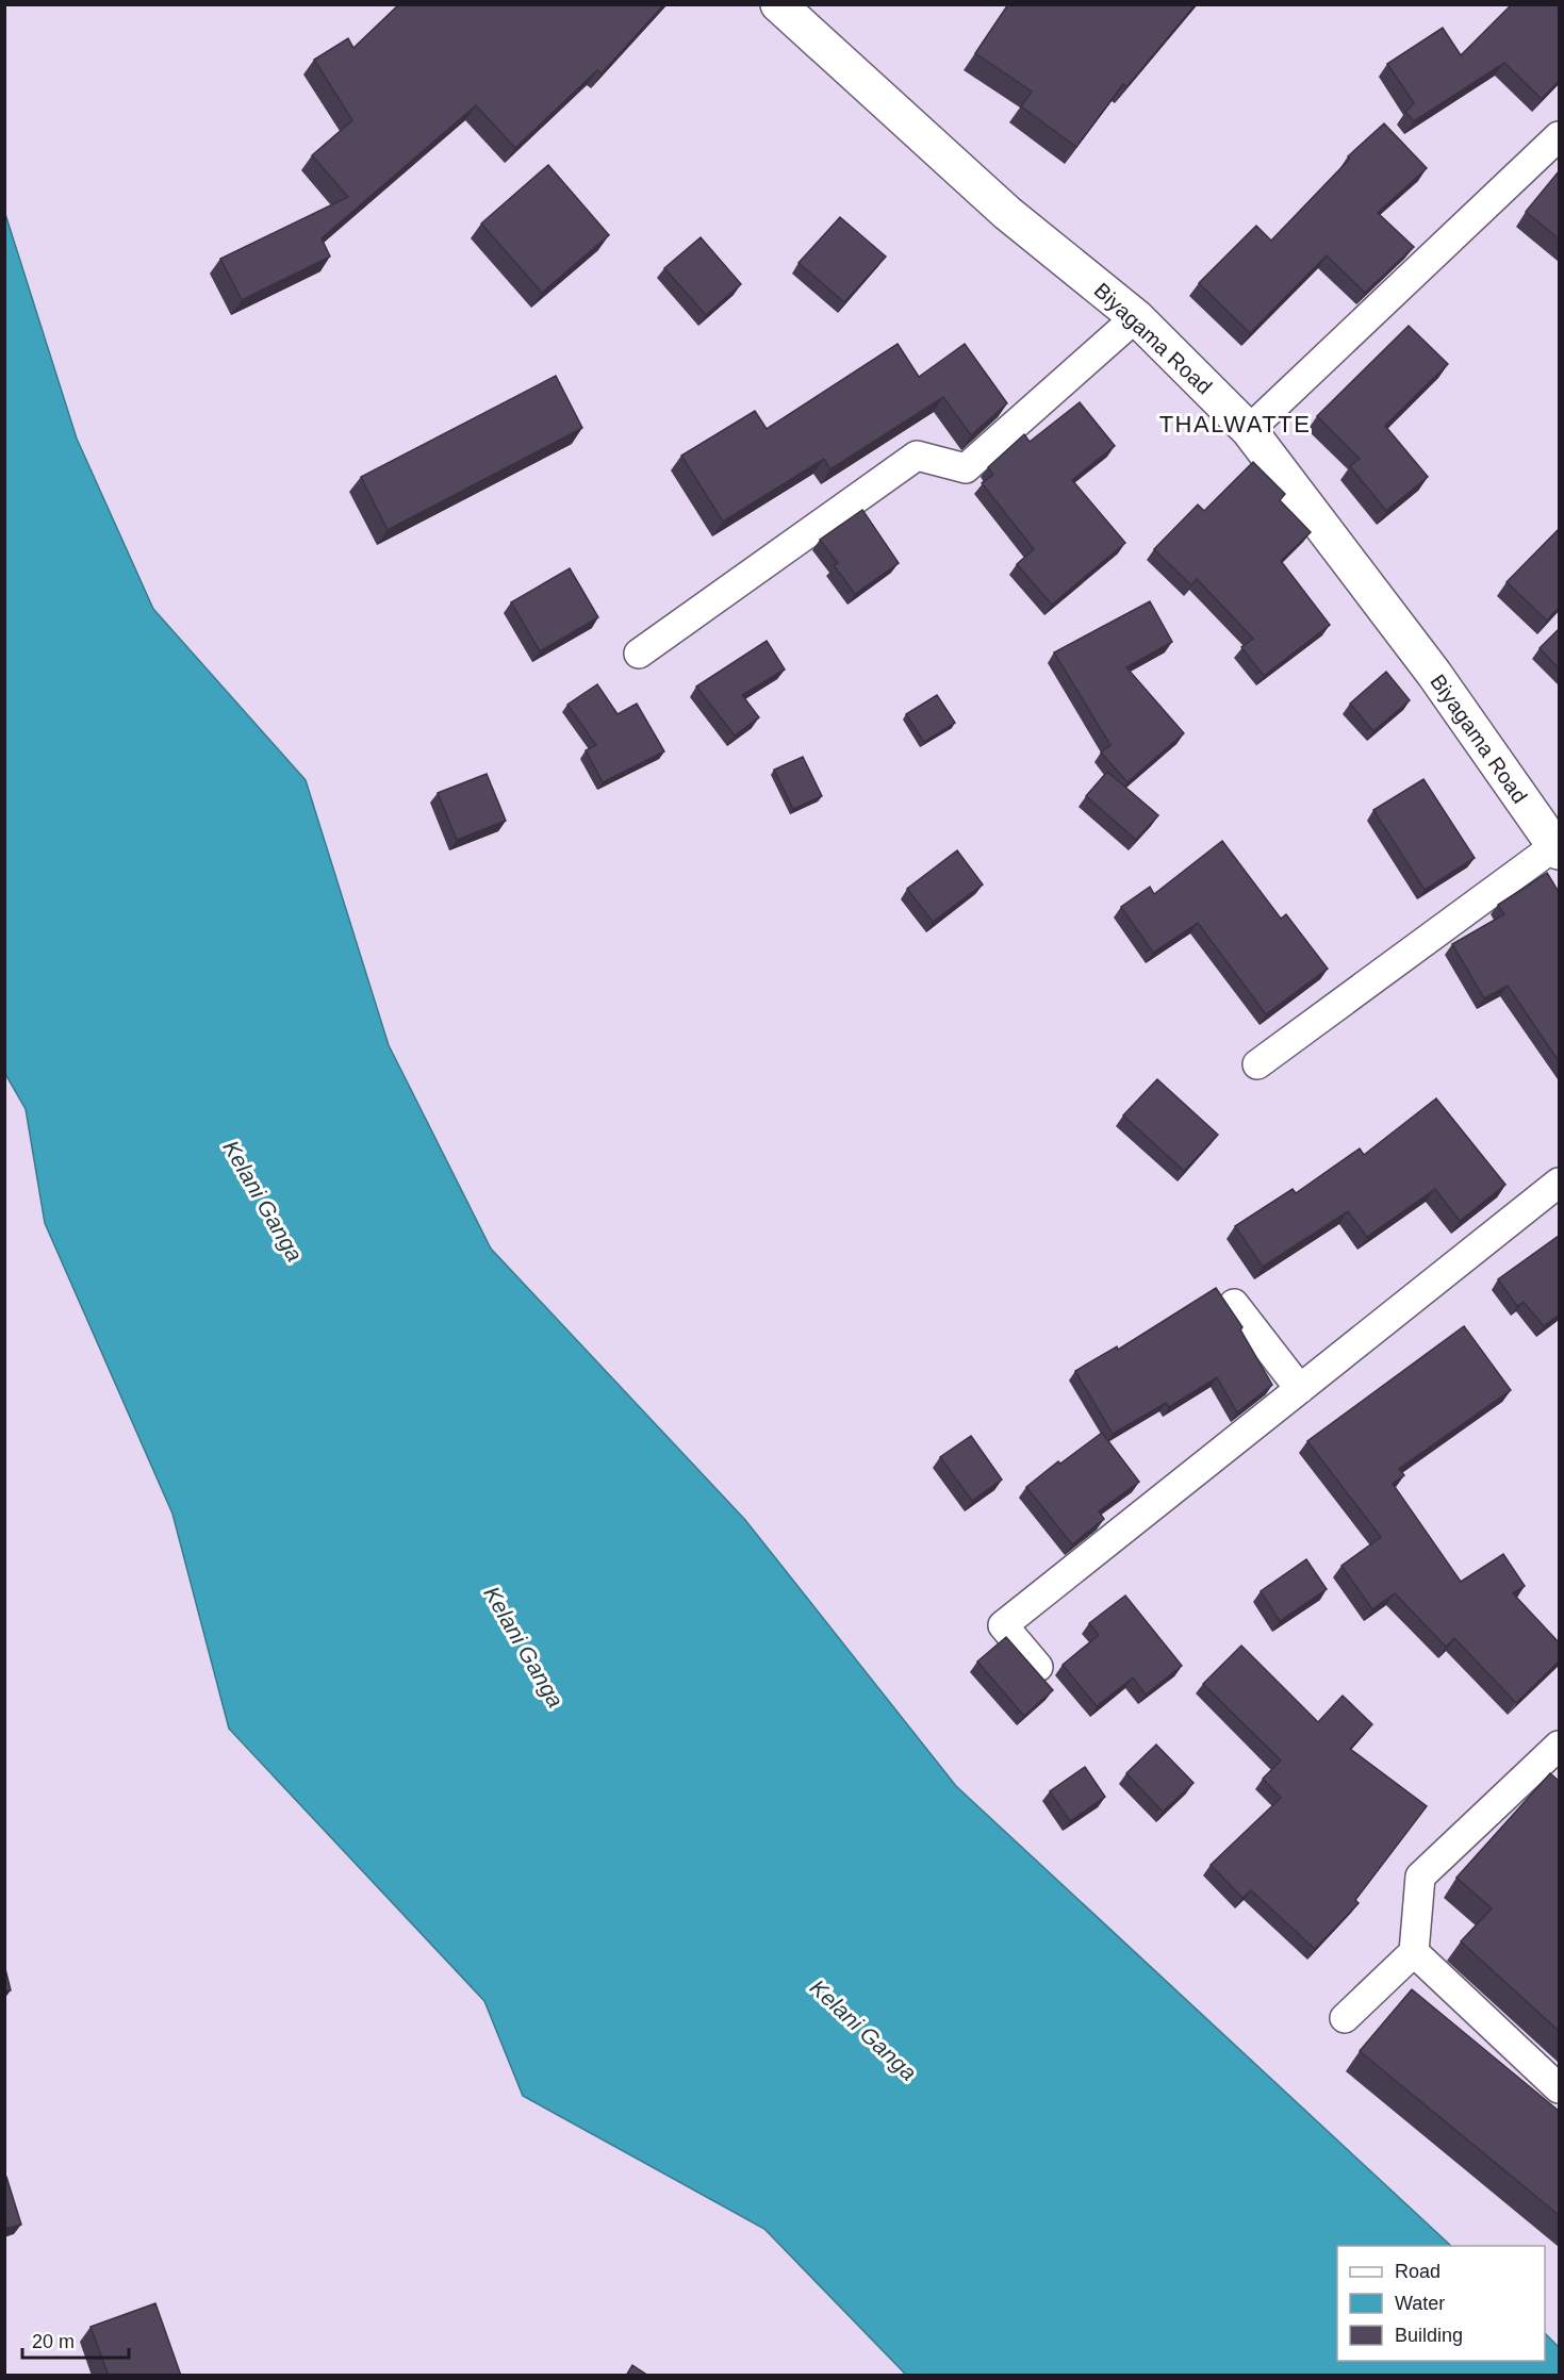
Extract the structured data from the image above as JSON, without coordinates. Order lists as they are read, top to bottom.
{
  "streets": {
    "main road": ["Biyagama Road"]
  },
  "districts": ["THALWATTE"],
  "water": ["Kelani Ganga"],
  "legend": ["Road", "Water", "Building"],
  "scale_bar": "20 m"
}
